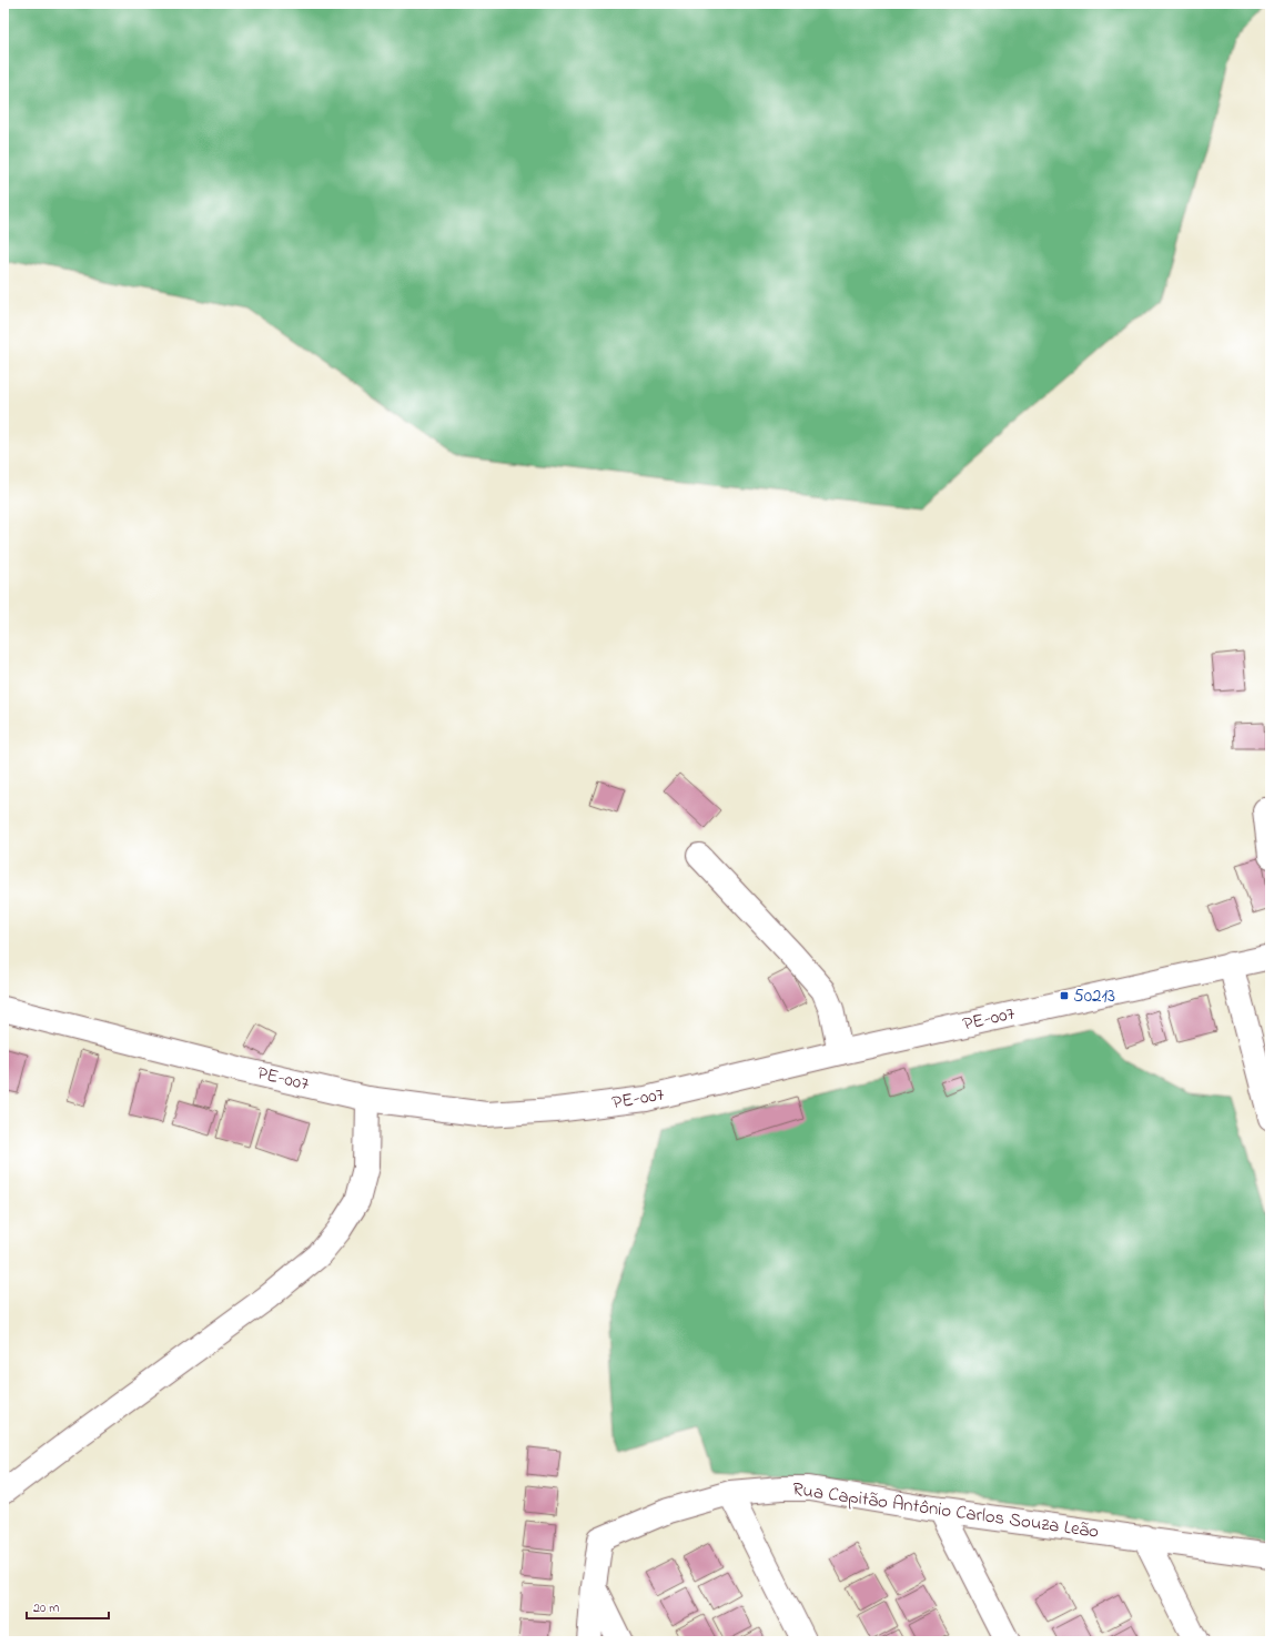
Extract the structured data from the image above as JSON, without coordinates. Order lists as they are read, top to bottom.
{
  "streets": {
    "street": ["PE-007", "Rua Capitão Antônio Carlos Souza Leão"]
  },
  "places": {
    "transit": ["50213"]
  },
  "scale_bar": "20 m"
}
